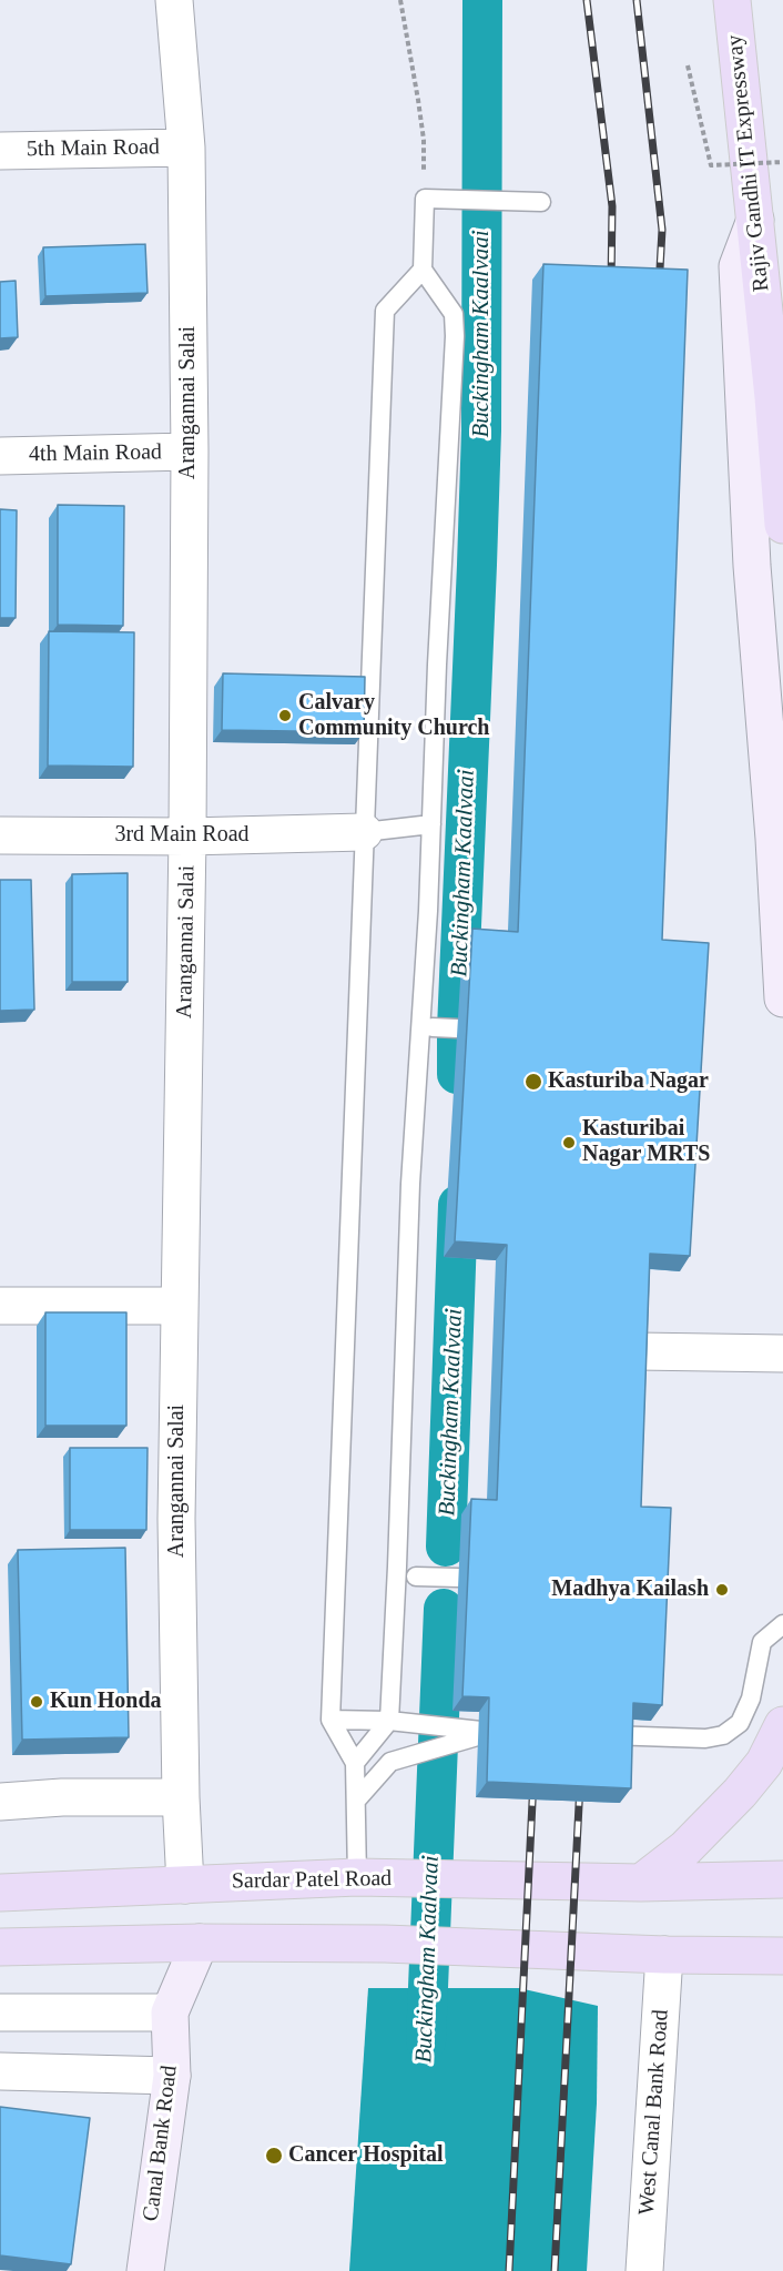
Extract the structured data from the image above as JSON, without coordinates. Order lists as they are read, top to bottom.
{
  "streets": {
    "main road": ["Rajiv Gandhi IT Expressway", "Sardar Patel Road"],
    "street": [
      "5th Main Road",
      "Arangannai Salai",
      "4th Main Road",
      "3rd Main Road",
      "West Canal Bank Road",
      "Canal Bank Road"
    ]
  },
  "crossings": [
    ["5th Main Road", "Arangannai Salai"],
    ["Arangannai Salai", "4th Main Road"],
    ["Arangannai Salai", "3rd Main Road"],
    ["Arangannai Salai", "Sardar Patel Road"]
  ],
  "water": ["Buckingham Kaalvaai"],
  "places": [
    "Calvary Community Church",
    "Kasturiba Nagar",
    "Kasturibai Nagar MRTS",
    "Madhya Kailash",
    "Kun Honda",
    "Cancer Hospital"
  ]
}
